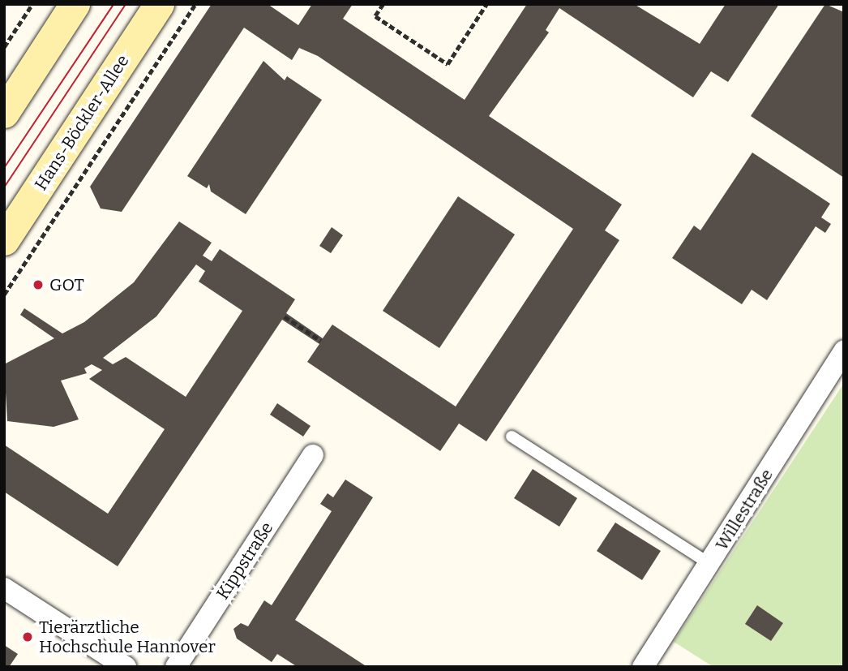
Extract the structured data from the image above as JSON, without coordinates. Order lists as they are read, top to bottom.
{
  "streets": {
    "main road": ["Hans-Böckler-Allee"],
    "street": ["Willestraße", "Kippstraße"]
  },
  "places": ["GOT", "Tierärztliche Hochschule Hannover"]
}
